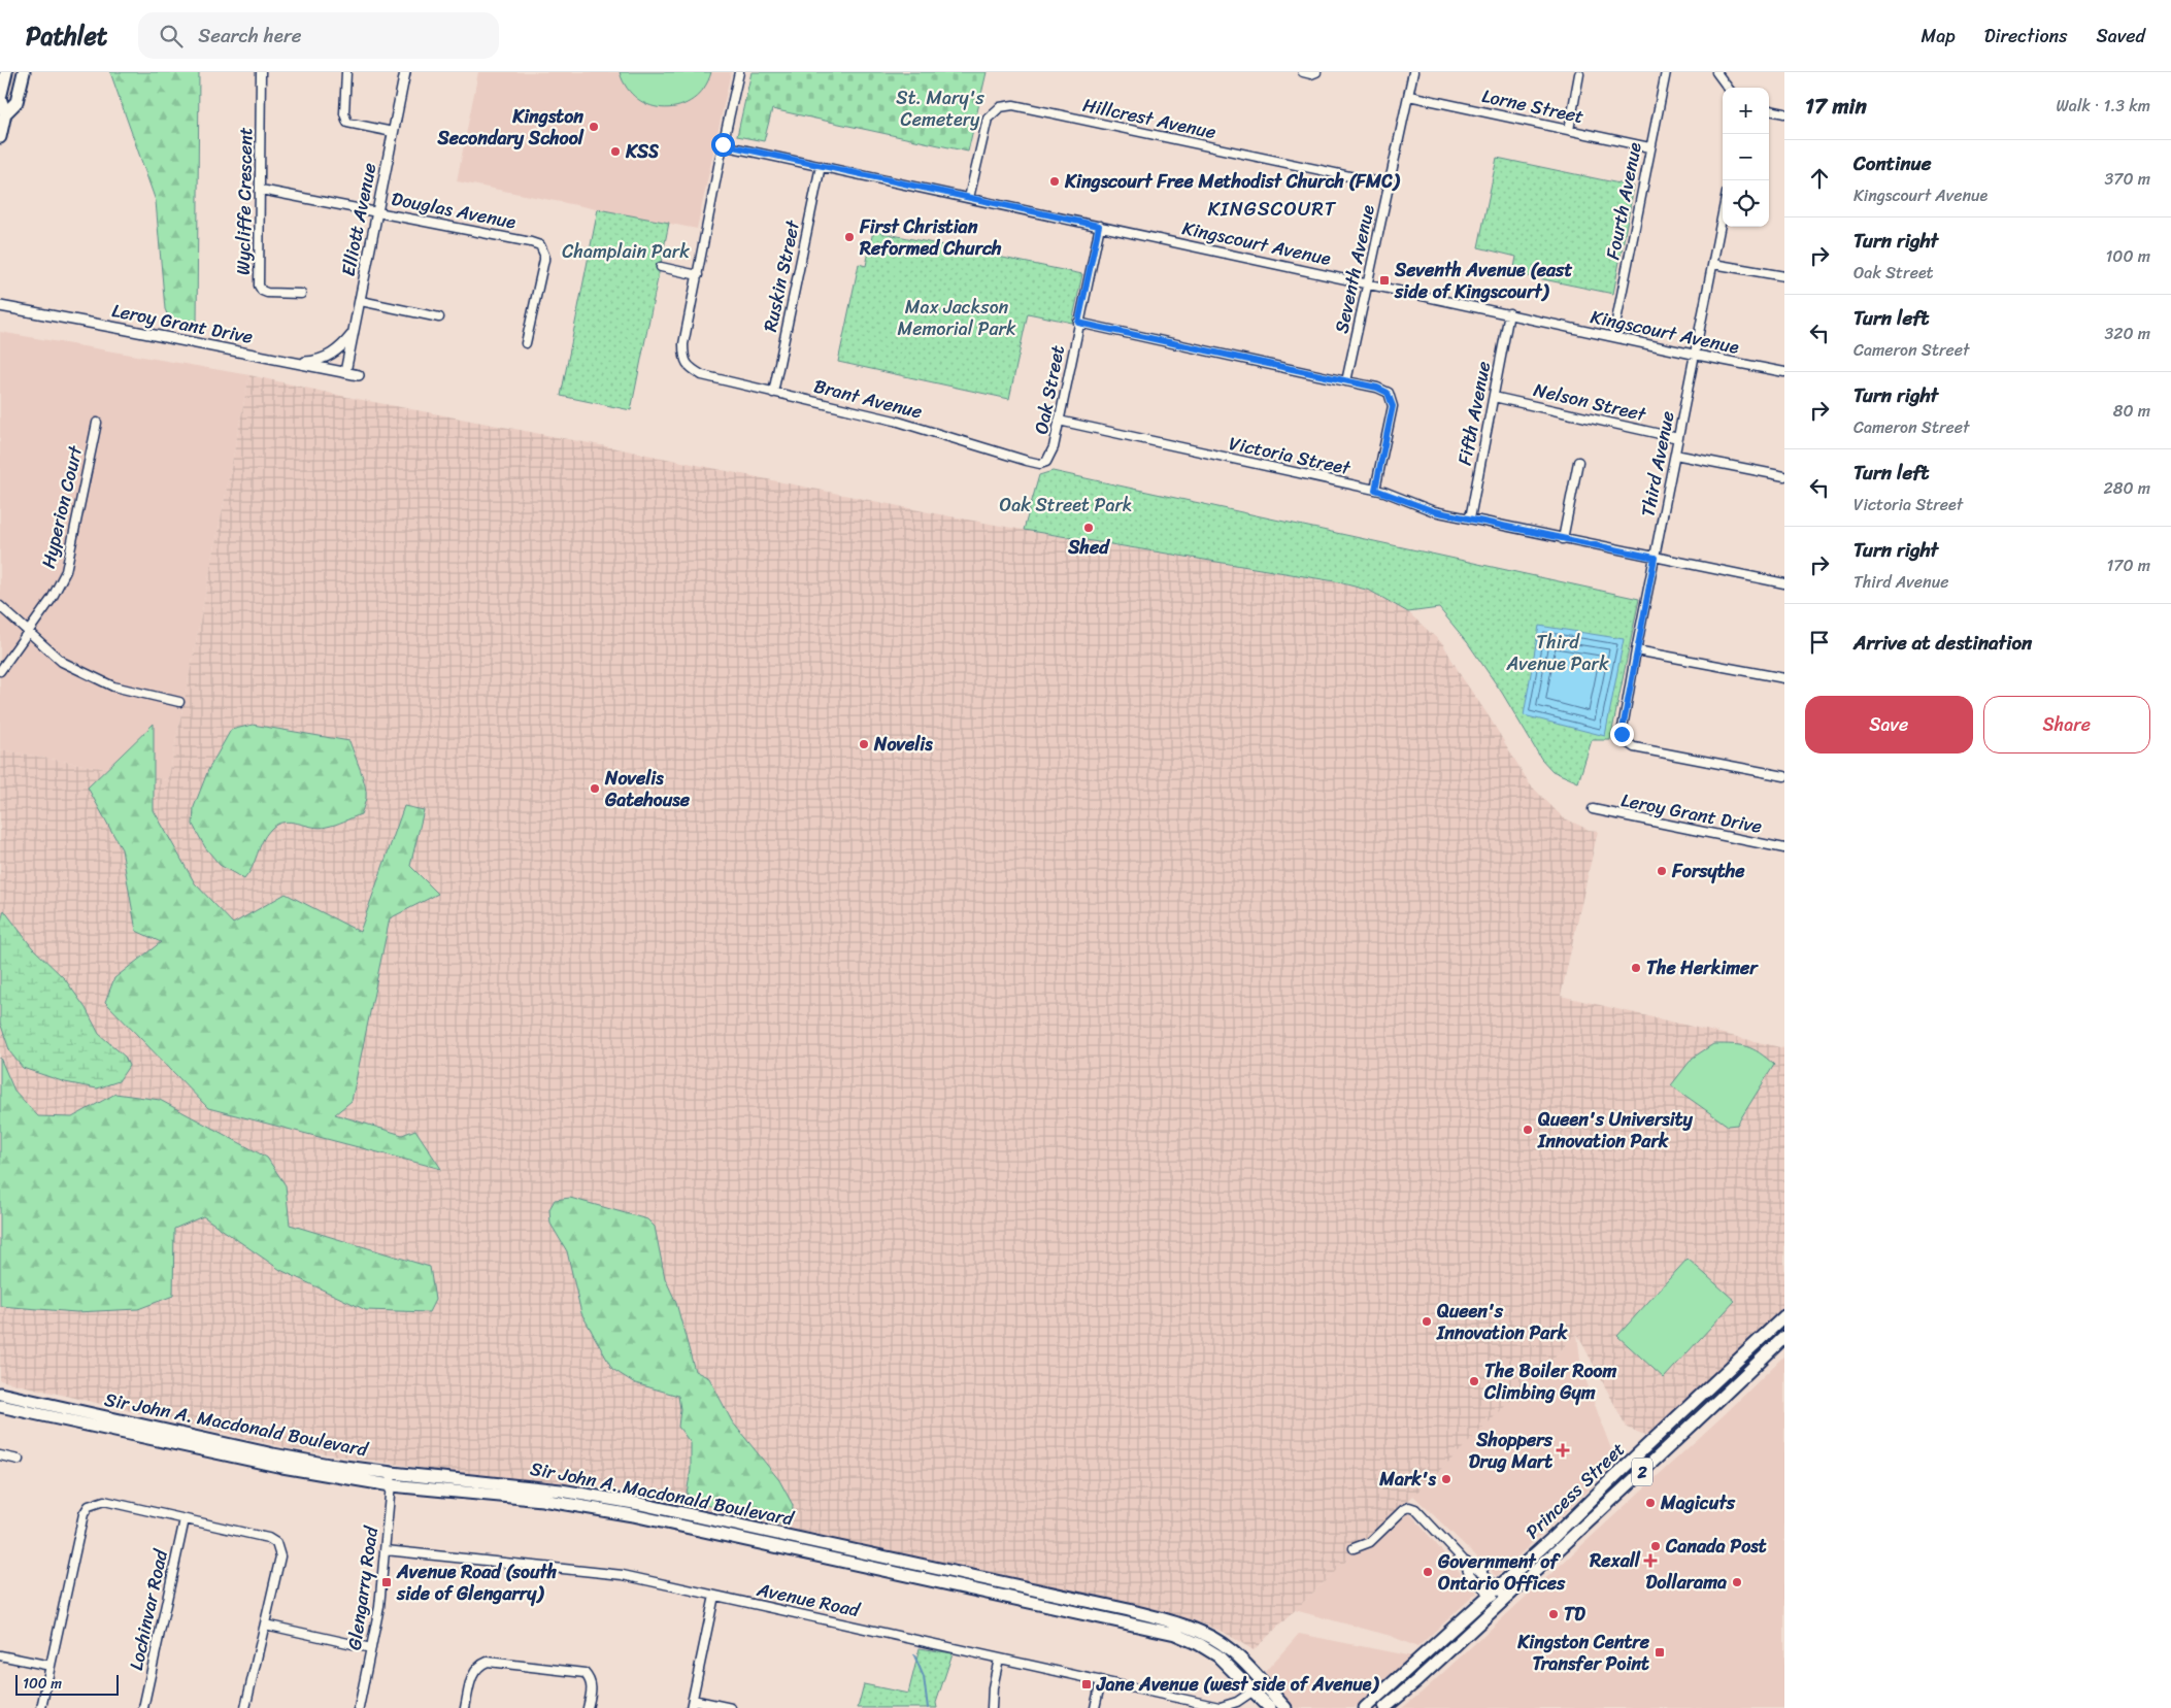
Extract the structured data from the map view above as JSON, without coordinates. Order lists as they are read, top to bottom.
{
  "streets": {
    "main road": ["Sir John A. Macdonald Boulevard", "2", "Princess Street"],
    "street": [
      "Lorne Street",
      "Hillcrest Avenue",
      "Wycliffe Crescent",
      "Fourth Avenue",
      "Douglas Avenue",
      "Elliott Avenue",
      "Kingscourt Avenue",
      "Seventh Avenue",
      "Ruskin Street",
      "Leroy Grant Drive",
      "Oak Street",
      "Brant Avenue",
      "Nelson Street",
      "Fifth Avenue",
      "Victoria Street",
      "Third Avenue",
      "Hyperion Court",
      "Glengarry Road",
      "Avenue Road",
      "Lochinvar Road"
    ]
  },
  "crossings": [
    ["Lorne Street", "Fourth Avenue"],
    ["Lorne Street", "Seventh Avenue"],
    ["Hillcrest Avenue", "Kingscourt Avenue"],
    ["Hillcrest Avenue", "Seventh Avenue"],
    ["Wycliffe Crescent", "Douglas Avenue"],
    ["Fourth Avenue", "Kingscourt Avenue"],
    ["Douglas Avenue", "Elliott Avenue"],
    ["Elliott Avenue", "Leroy Grant Drive"],
    ["Kingscourt Avenue", "Seventh Avenue"],
    ["Kingscourt Avenue", "Ruskin Street"],
    ["Kingscourt Avenue", "Oak Street"],
    ["Kingscourt Avenue", "Fifth Avenue"],
    ["Kingscourt Avenue", "Third Avenue"],
    ["Ruskin Street", "Brant Avenue"],
    ["Oak Street", "Brant Avenue"],
    ["Oak Street", "Victoria Street"],
    ["Nelson Street", "Fifth Avenue"],
    ["Nelson Street", "Third Avenue"],
    ["Fifth Avenue", "Victoria Street"],
    ["Victoria Street", "Third Avenue"],
    ["Sir John A. Macdonald Boulevard", "Glengarry Road"],
    ["Sir John A. Macdonald Boulevard", "Avenue Road"],
    ["Glengarry Road", "Avenue Road"]
  ],
  "districts": ["KINGSCOURT"],
  "parks": [
    "St. Mary's Cemetery",
    "Champlain Park",
    "Max Jackson Memorial Park",
    "Oak Street Park",
    "Third Avenue Park"
  ],
  "places": {
    "other": [
      "Kingston Secondary School",
      "KSS",
      "Kingscourt Free Methodist Church (FMC)",
      "First Christian Reformed Church",
      "Shed",
      "Novelis",
      "Novelis Gatehouse",
      "Forsythe",
      "The Herkimer",
      "Queen's University Innovation Park",
      "Queen's Innovation Park",
      "The Boiler Room Climbing Gym",
      "Mark's",
      "Magicuts",
      "Canada Post",
      "Government of Ontario Offices",
      "Dollarama",
      "TD"
    ],
    "transit": [
      "Seventh Avenue (east side of Kingscourt)",
      "Avenue Road (south side of Glengarry)",
      "Kingston Centre Transfer Point",
      "Jane Avenue (west side of Avenue)"
    ],
    "health": ["Shoppers Drug Mart", "Rexall"]
  },
  "scale_bar": "100 m",
  "page": {
    "header": "Pathlet",
    "search": "Search here",
    "nav": ["Map", "Directions", "Saved"],
    "heading": ["17 min", "Walk · 1.3 km"],
    "map_buttons": ["+", "−"],
    "list": [
      ["Continue", "Kingscourt Avenue", "370 m"],
      ["Turn right", "Oak Street", "100 m"],
      ["Turn left", "Cameron Street", "320 m"],
      ["Turn right", "Cameron Street", "80 m"],
      ["Turn left", "Victoria Street", "280 m"],
      ["Turn right", "Third Avenue", "170 m"],
      "Arrive at destination"
    ],
    "buttons": ["Save", "Share"],
    "scale": "100 m"
  }
}
